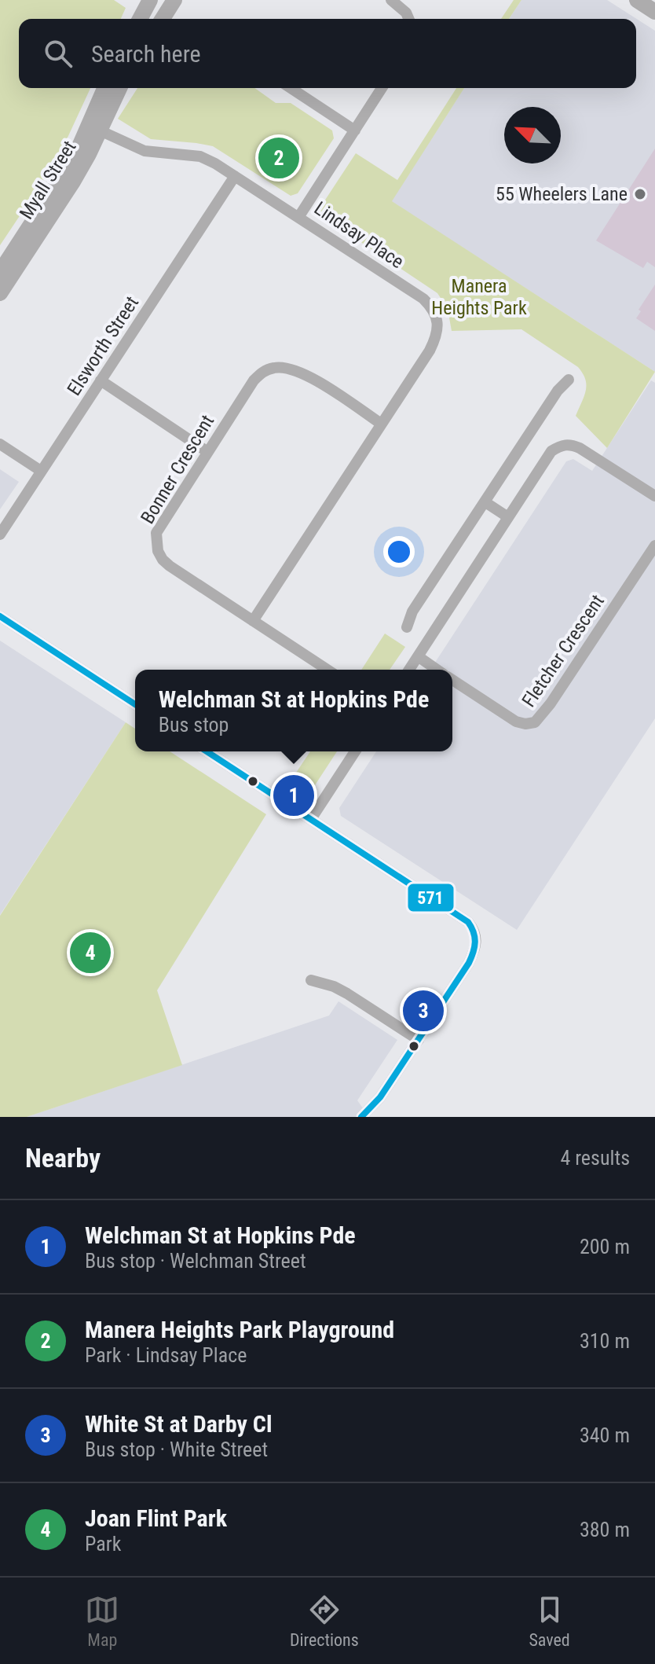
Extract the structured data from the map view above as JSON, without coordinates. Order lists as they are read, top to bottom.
{
  "streets": {
    "street": [
      "Myall Street",
      "Lindsay Place",
      "Elsworth Street",
      "Bonner Crescent",
      "Fletcher Crescent"
    ]
  },
  "crossings": [
    ["Myall Street", "Lindsay Place"],
    ["Lindsay Place", "Elsworth Street"],
    ["Lindsay Place", "Bonner Crescent"]
  ],
  "parks": ["Manera Heights Park"],
  "places": ["55 Wheelers Lane"],
  "lines": ["transit line 571"],
  "north": "top left",
  "page": {
    "search": "Search here",
    "pins": [
      "2",
      "1",
      "4",
      "3"
    ],
    "popup": ["Welchman St at Hopkins Pde", "Bus stop"],
    "heading": ["Nearby", "4 results"],
    "list": [
      {
        "mark": "1",
        "name": "Welchman St at Hopkins Pde",
        "note": "Bus stop · Welchman Street",
        "value": "200 m"
      },
      {
        "mark": "2",
        "name": "Manera Heights Park Playground",
        "note": "Park · Lindsay Place",
        "value": "310 m"
      },
      {
        "mark": "3",
        "name": "White St at Darby Cl",
        "note": "Bus stop · White Street",
        "value": "340 m"
      },
      {
        "mark": "4",
        "name": "Joan Flint Park",
        "note": "Park",
        "value": "380 m"
      }
    ],
    "nav": ["Map", "Directions", "Saved"]
  }
}
